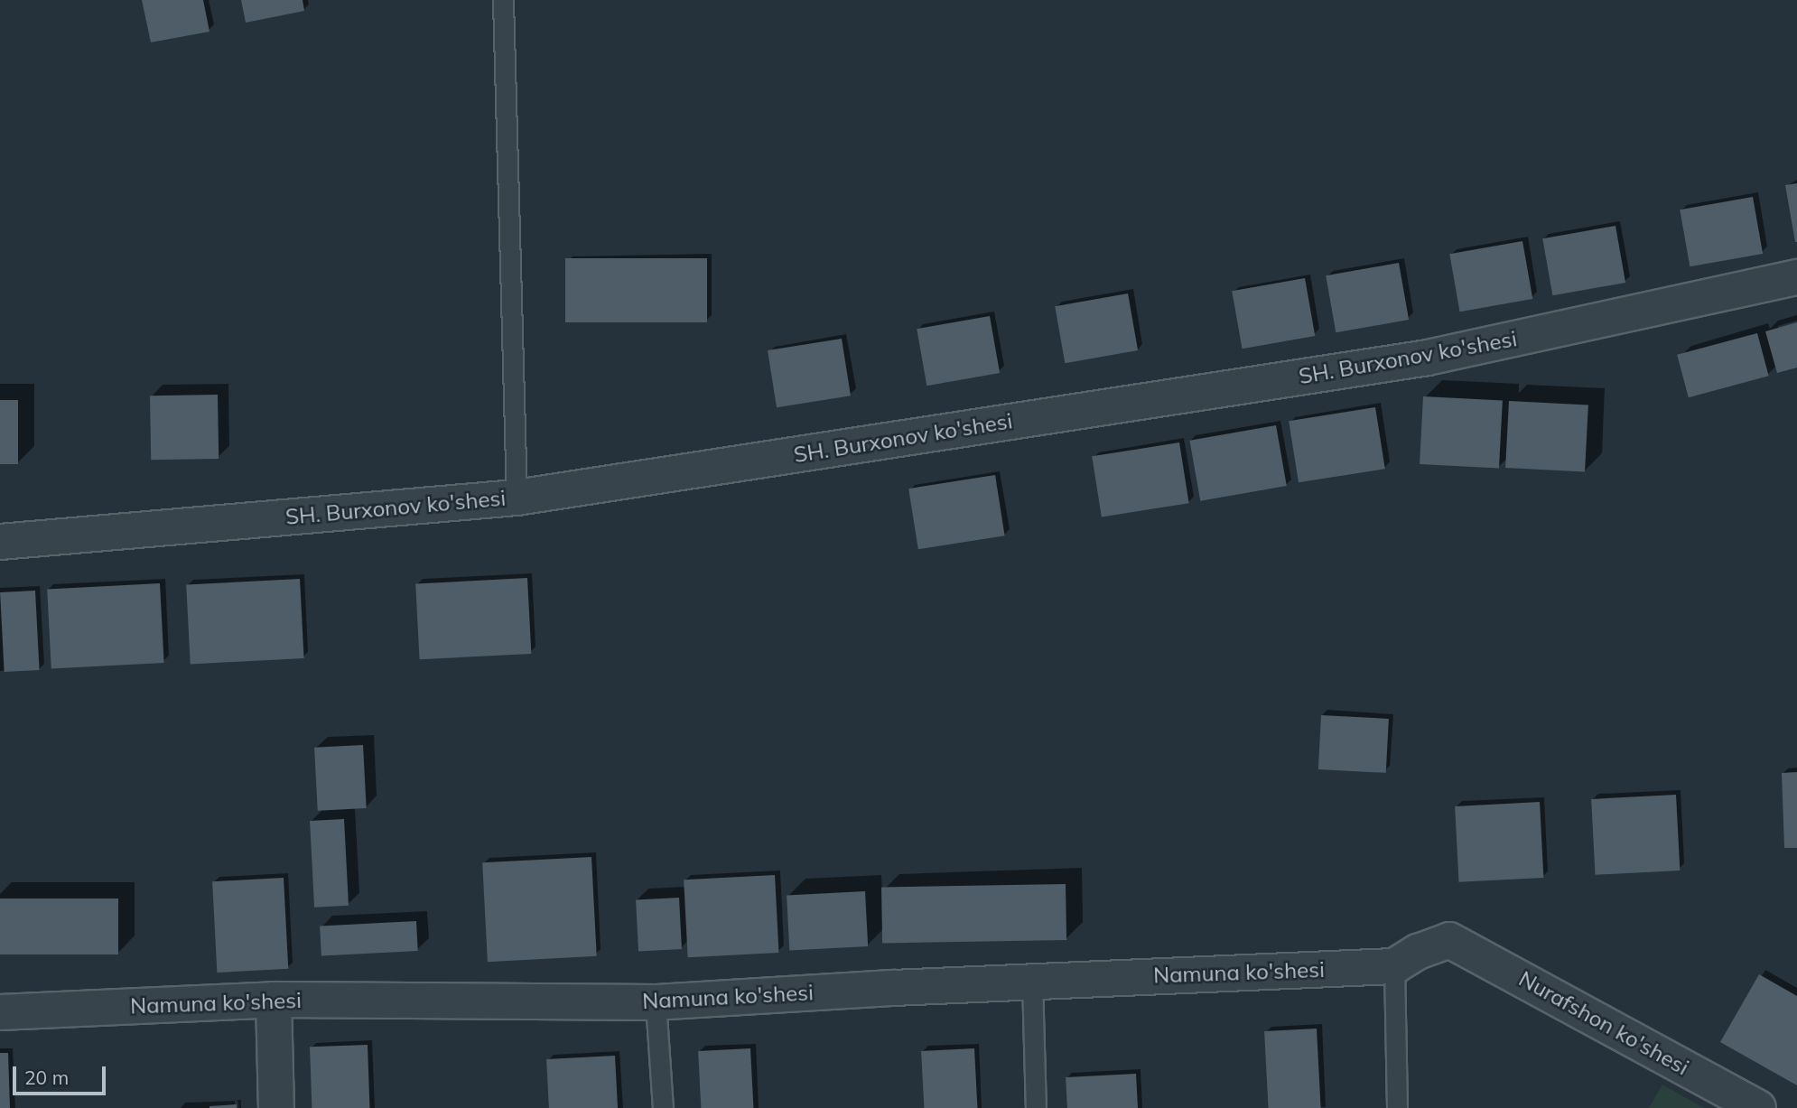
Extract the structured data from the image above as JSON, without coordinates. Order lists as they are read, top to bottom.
{
  "streets": {
    "street": ["SH. Burxonov ko'shesi", "Namuna ko'shesi", "Nurafshon ko'shesi"]
  },
  "crossings": [
    ["Namuna ko'shesi", "Nurafshon ko'shesi"]
  ],
  "scale_bar": "20 m"
}
